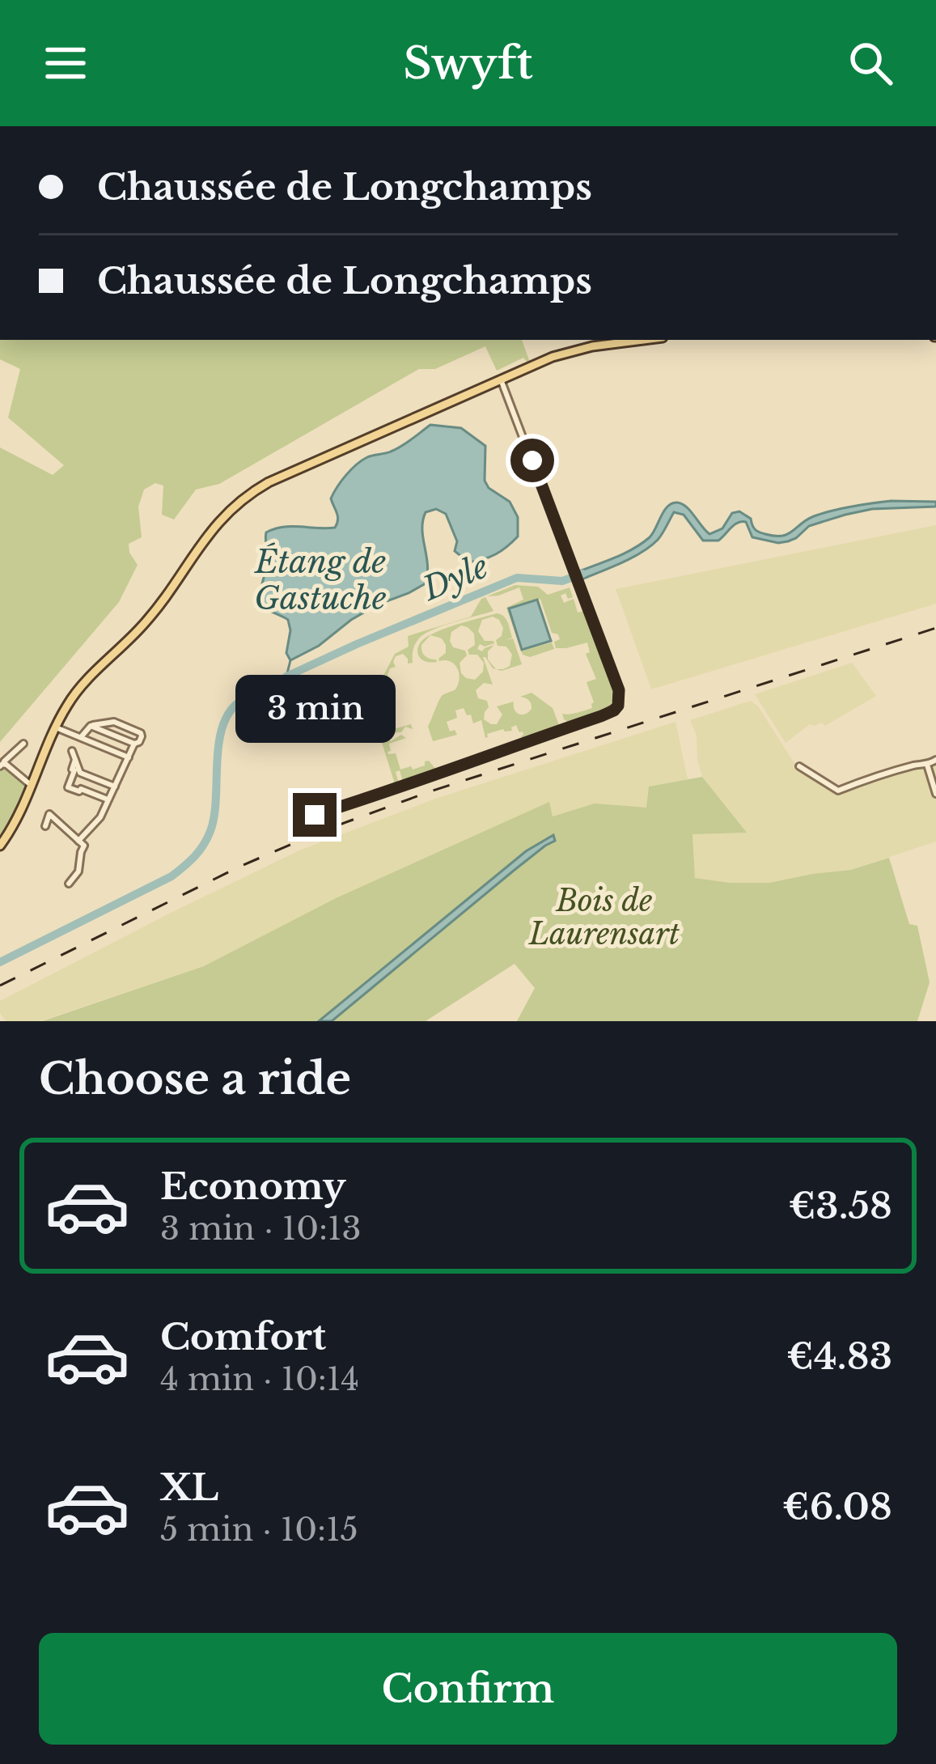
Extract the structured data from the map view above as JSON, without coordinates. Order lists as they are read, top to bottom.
{
  "water": ["Étang de Gastuche", "Dyle"],
  "parks": ["Bois de Laurensart"],
  "page": {
    "header": "Swyft",
    "banner": ["Chaussée de Longchamps", "Chaussée de Longchamps"],
    "bubble": "3 min",
    "heading": "Choose a ride",
    "list": [
      {
        "name": "Economy",
        "note": "3 min · 10:13",
        "value": "€3.58"
      },
      {
        "name": "Comfort",
        "note": "4 min · 10:14",
        "value": "€4.83"
      },
      {
        "name": "XL",
        "note": "5 min · 10:15",
        "value": "€6.08"
      }
    ],
    "buttons": "Confirm"
  }
}
